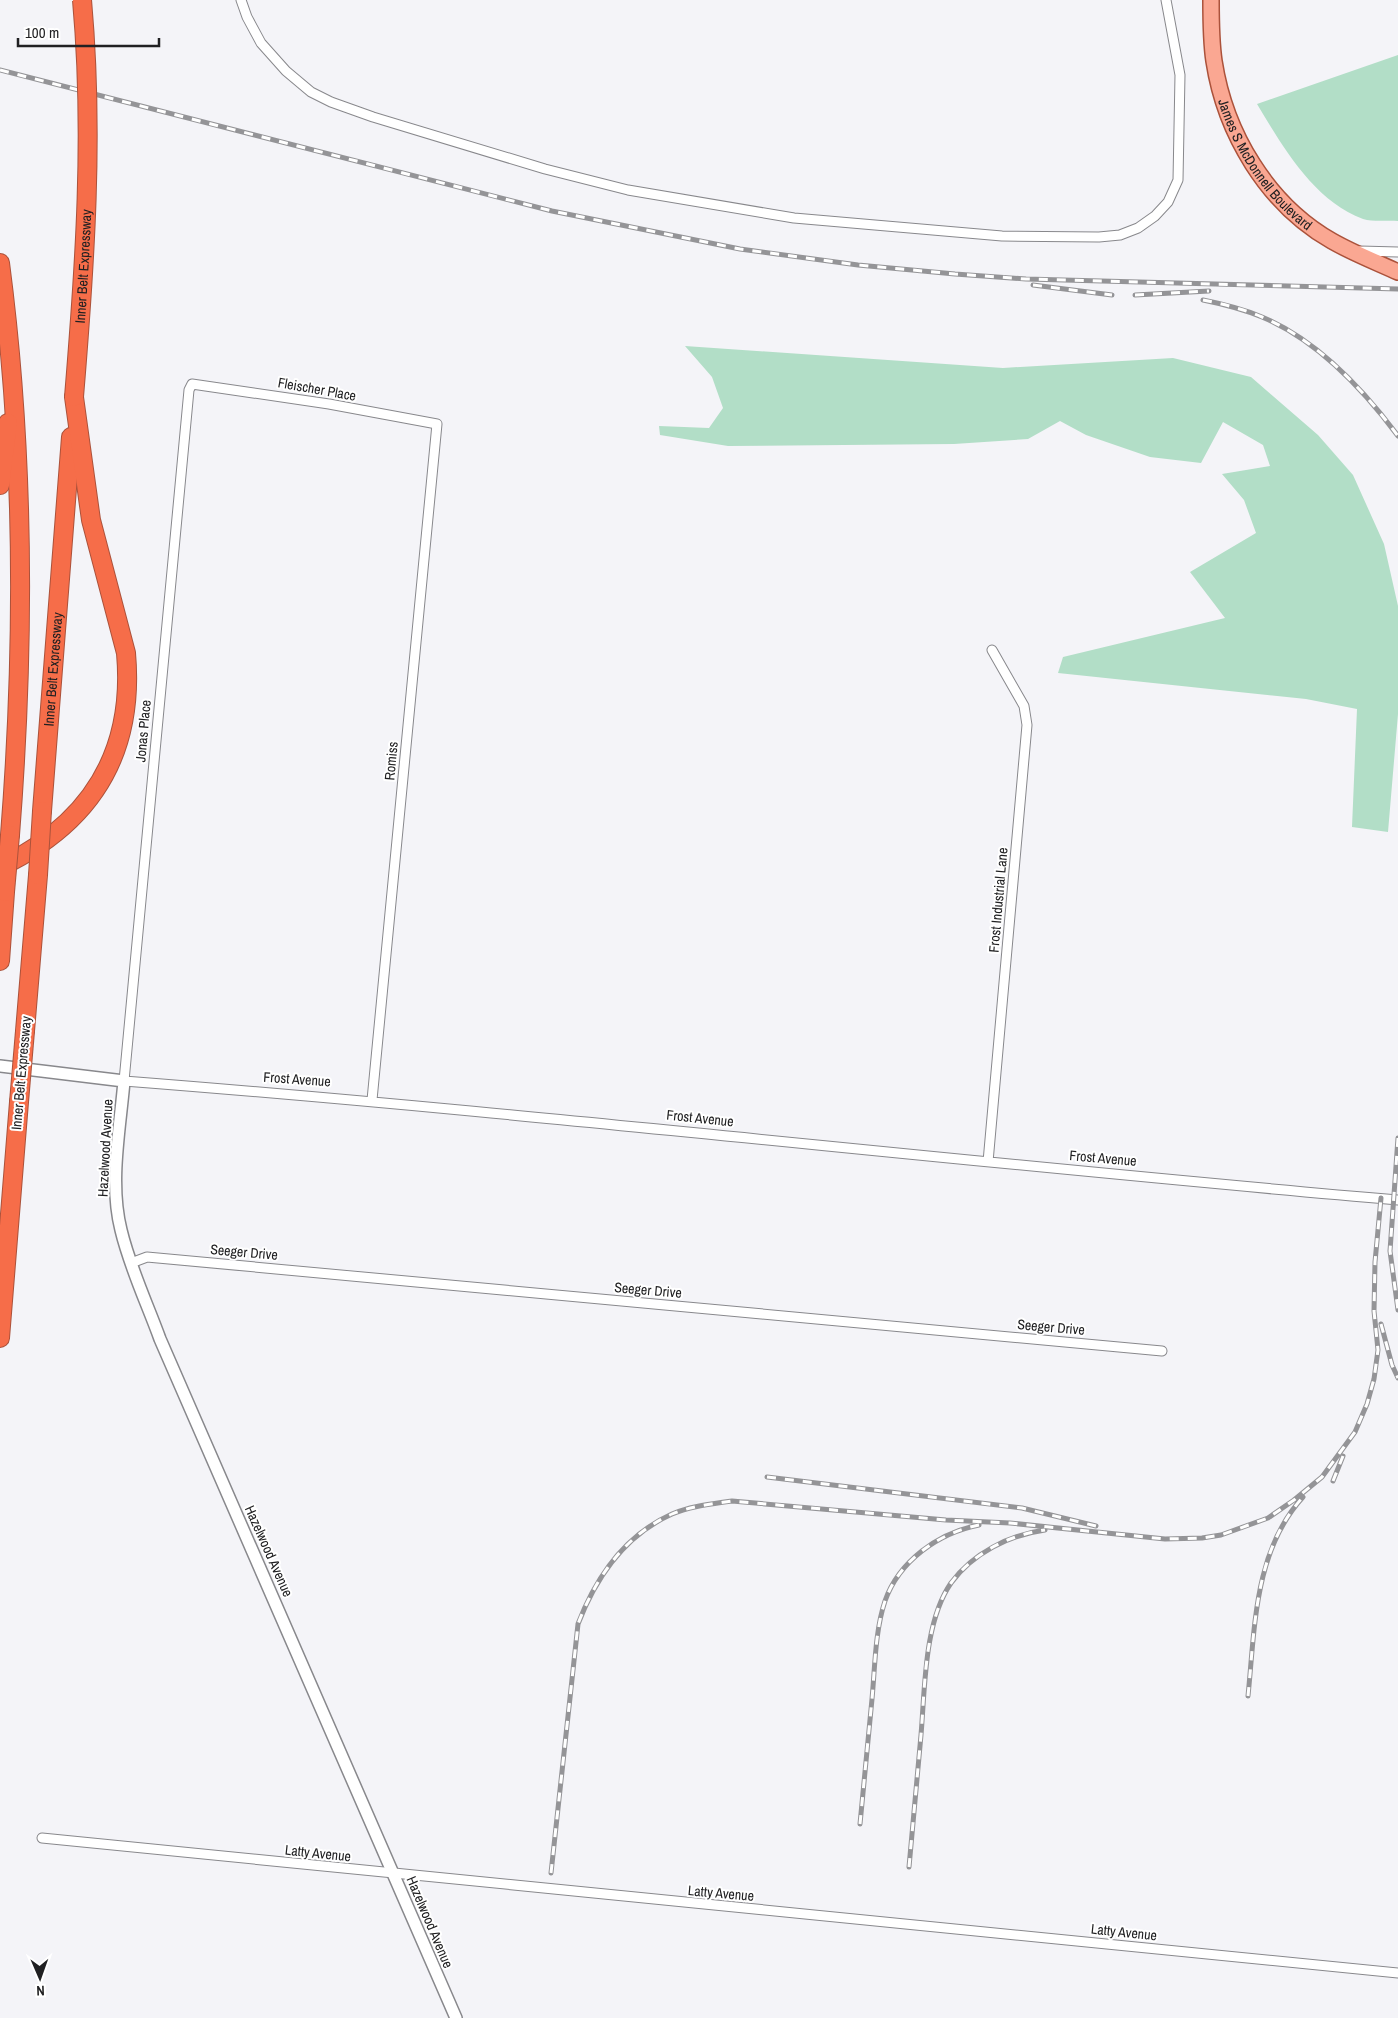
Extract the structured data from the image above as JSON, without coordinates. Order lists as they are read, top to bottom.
{
  "streets": {
    "highway": ["Inner Belt Expressway"],
    "main road": ["James S McDonnell Boulevard"],
    "street": [
      "Fleischer Place",
      "Jonas Place",
      "Romiss",
      "Frost Industrial Lane",
      "Frost Avenue",
      "Hazelwood Avenue",
      "Seeger Drive",
      "Latty Avenue"
    ]
  },
  "crossings": [
    ["Fleischer Place", "Jonas Place"],
    ["Fleischer Place", "Romiss"],
    ["Jonas Place", "Frost Avenue"],
    ["Jonas Place", "Hazelwood Avenue"],
    ["Romiss", "Frost Avenue"],
    ["Frost Industrial Lane", "Frost Avenue"],
    ["Frost Avenue", "Hazelwood Avenue"],
    ["Hazelwood Avenue", "Seeger Drive"],
    ["Hazelwood Avenue", "Latty Avenue"]
  ],
  "scale_bar": "100 m",
  "north": "bottom"
}
